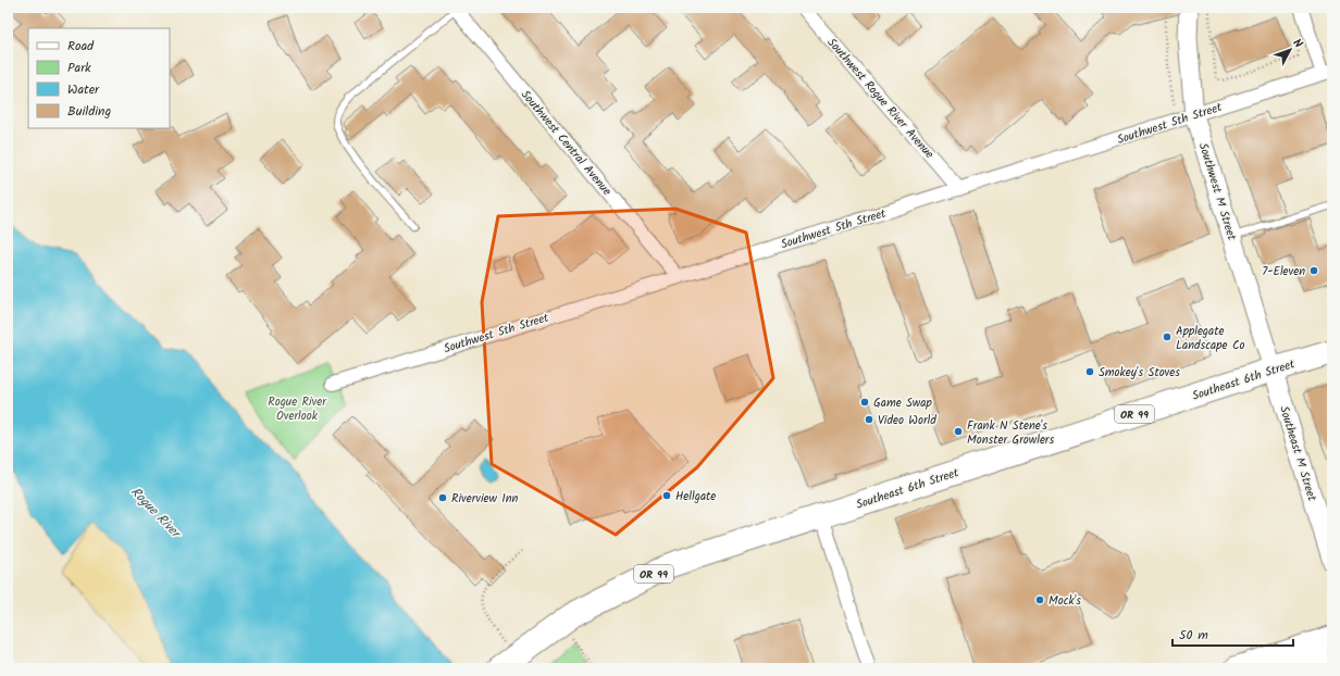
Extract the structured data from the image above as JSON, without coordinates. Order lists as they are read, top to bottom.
{
  "streets": {
    "highway": ["Southeast 6th Street", "OR 99"],
    "street": [
      "Southwest Rogue River Avenue",
      "Southwest 5th Street",
      "Southwest Central Avenue",
      "Southwest M Street",
      "Southeast M Street"
    ]
  },
  "crossings": [
    ["Southwest Rogue River Avenue", "Southwest 5th Street"],
    ["Southwest 5th Street", "Southwest Central Avenue"],
    ["Southwest 5th Street", "Southwest M Street"],
    ["Southwest M Street", "Southeast 6th Street"],
    ["Southwest M Street", "Southeast M Street"],
    ["Southeast 6th Street", "Southeast M Street"]
  ],
  "water": ["Rogue River"],
  "parks": ["Rogue River Overlook"],
  "places": [
    "7-Eleven",
    "Applegate Landscape Co",
    "Smokey's Stoves",
    "Game Swap",
    "Video World",
    "Frank N Stene's Monster Growlers",
    "Hellgate",
    "Riverview Inn",
    "Mock's"
  ],
  "legend": [
    "Road",
    "Park",
    "Water",
    "Building"
  ],
  "scale_bar": "50 m",
  "north": "top right"
}
